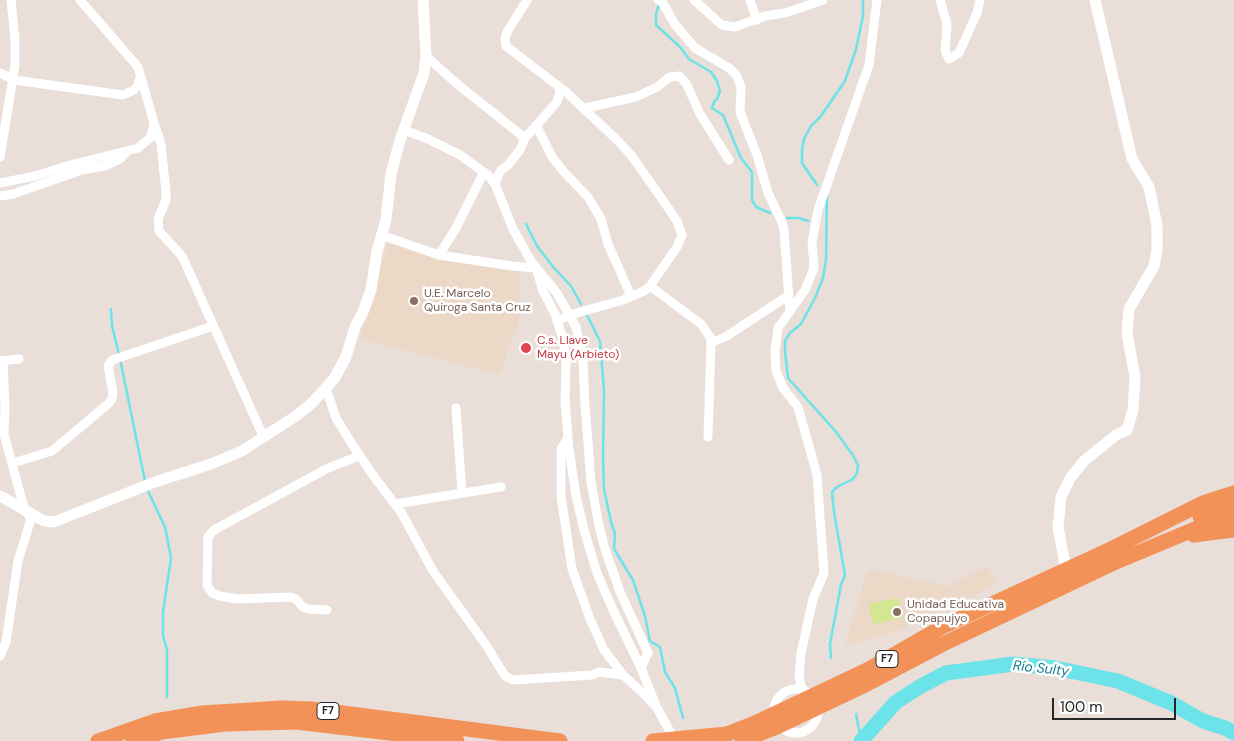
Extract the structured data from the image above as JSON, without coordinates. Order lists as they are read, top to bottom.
{
  "streets": {
    "highway": ["F7"]
  },
  "water": ["Río Sulty"],
  "places": ["U.E. Marcelo Quiroga Santa Cruz", "C.s. Llave Mayu (Arbieto)", "Unidad Educativa Copapujyo"],
  "scale_bar": "100 m"
}
